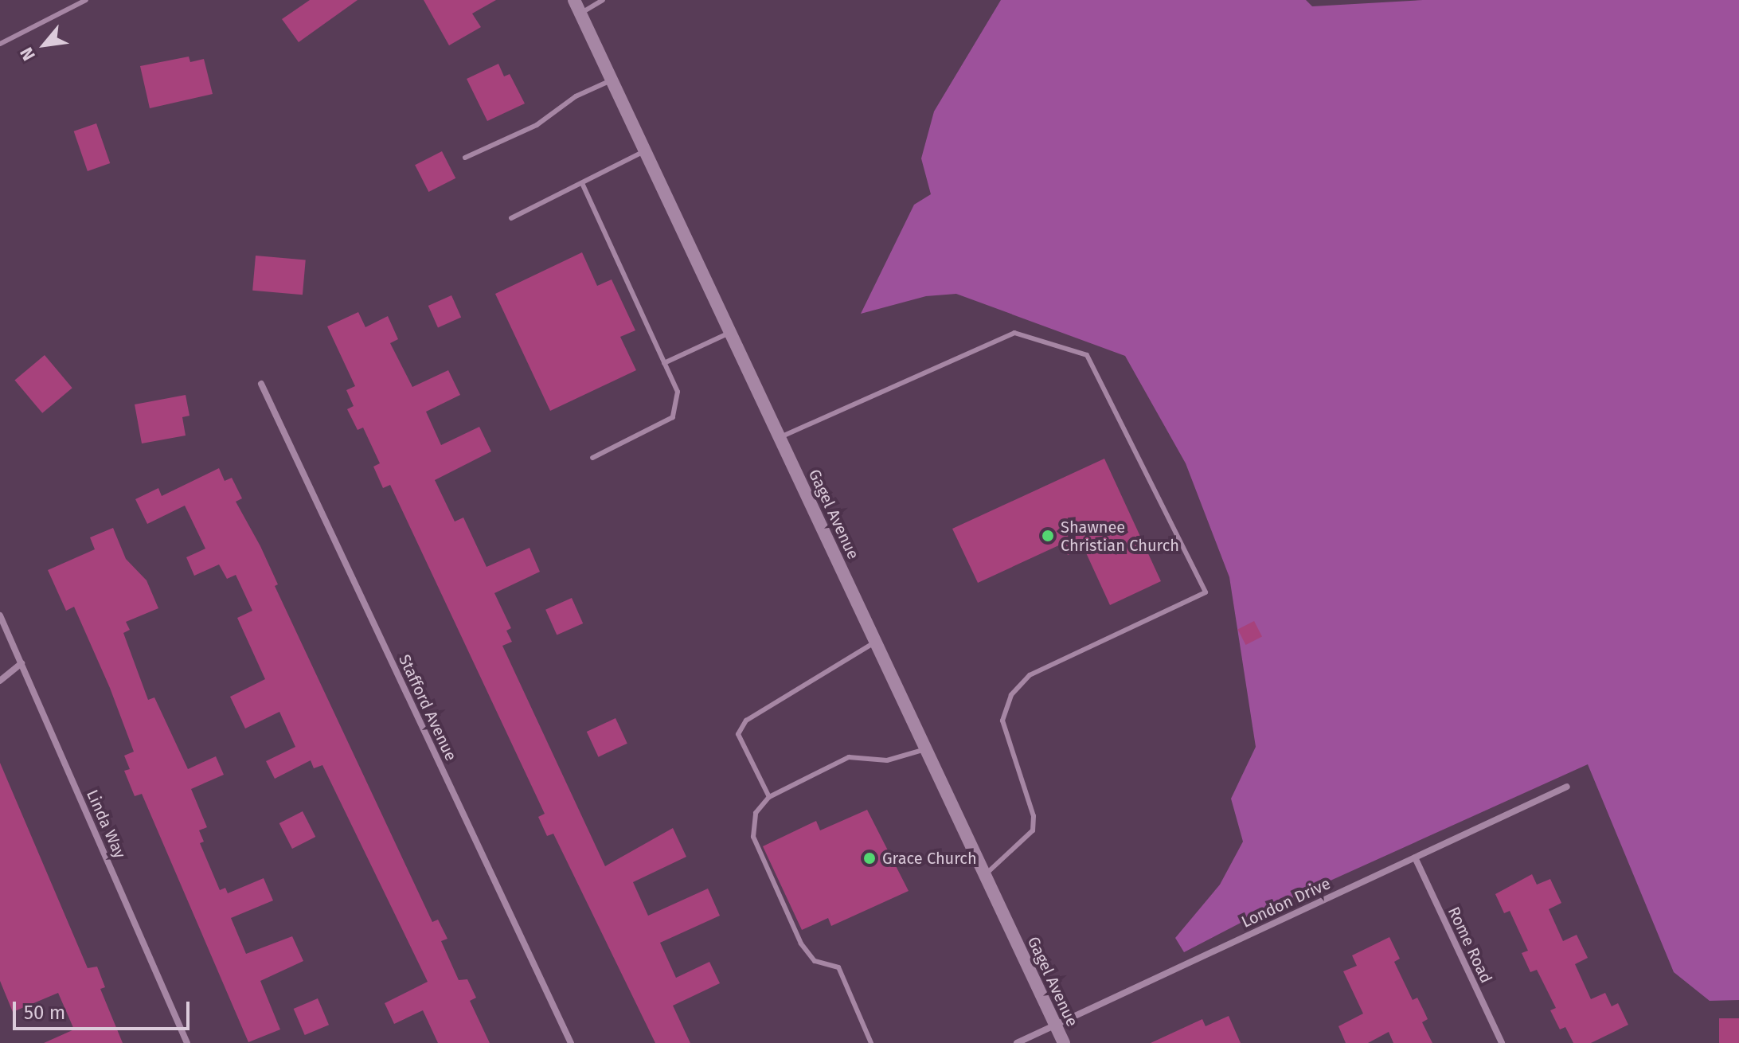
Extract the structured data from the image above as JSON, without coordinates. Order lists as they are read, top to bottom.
{
  "streets": {
    "street": [
      "Gagel Avenue",
      "Stafford Avenue",
      "Linda Way",
      "London Drive",
      "Rome Road"
    ]
  },
  "crossings": [
    ["Gagel Avenue", "London Drive"],
    ["London Drive", "Rome Road"]
  ],
  "places": ["Shawnee Christian Church", "Grace Church"],
  "scale_bar": "50 m",
  "north": "bottom left"
}
